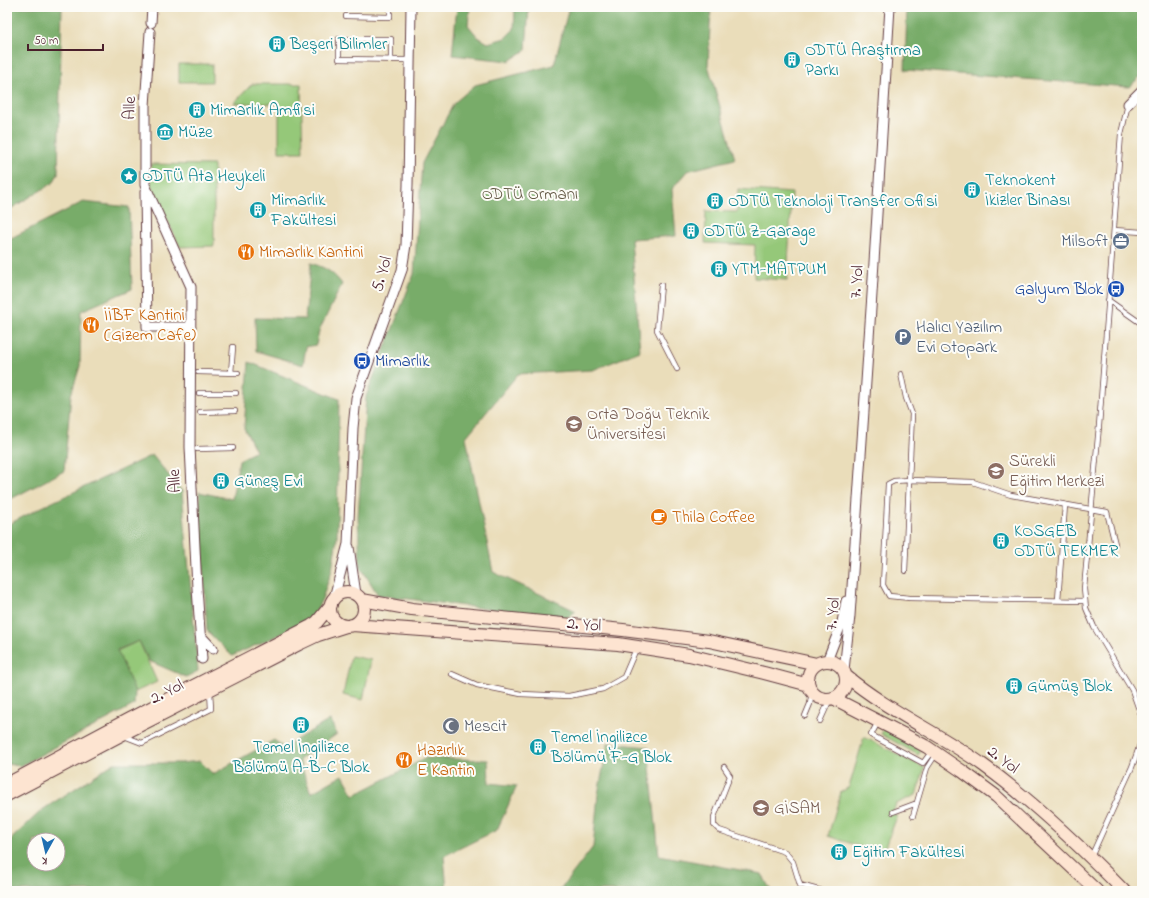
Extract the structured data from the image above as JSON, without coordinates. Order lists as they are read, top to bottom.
{
  "streets": {
    "street": [
      "Alle",
      "5. Yol",
      "7. Yol",
      "2. Yol"
    ]
  },
  "crossings": [
    ["5. Yol", "2. Yol"],
    ["7. Yol", "2. Yol"]
  ],
  "parks": ["ODTÜ Ormanı"],
  "places": {
    "building": [
      "Beşeri Bilimler",
      "ODTÜ Araştırma Parkı",
      "Mimarlık Amfisi",
      "Teknokent İkizler Binası",
      "ODTÜ Teknoloji Transfer Ofisi",
      "Mimarlık Fakültesi",
      "ODTÜ Z-Garage",
      "YTM-MATPUM",
      "Güneş Evi",
      "KOSGEB ODTÜ TEKMER",
      "Gümüş Blok",
      "Temel İngilizce Bölümü A-B-C Blok",
      "Temel İngilizce Bölümü F-G Blok",
      "Eğitim Fakültesi"
    ],
    "museum": ["Müze"],
    "place": ["ODTÜ Ata Heykeli"],
    "office": ["Milsoft"],
    "restaurant": ["Mimarlık Kantini", "İİBF Kantini (Gizem Cafe)", "Hazırlık E Kantin"],
    "bus stop": ["Galyum Blok", "Mimarlık"],
    "parking": ["Halıcı Yazılım Evi Otopark"],
    "school or university": ["Orta Doğu Teknik Üniversitesi", "Sürekli Eğitim Merkezi", "GİSAM"],
    "cafe": ["Thila Coffee"],
    "mosque": ["Mescit"]
  },
  "scale_bar": "50 m",
  "north": "bottom"
}
